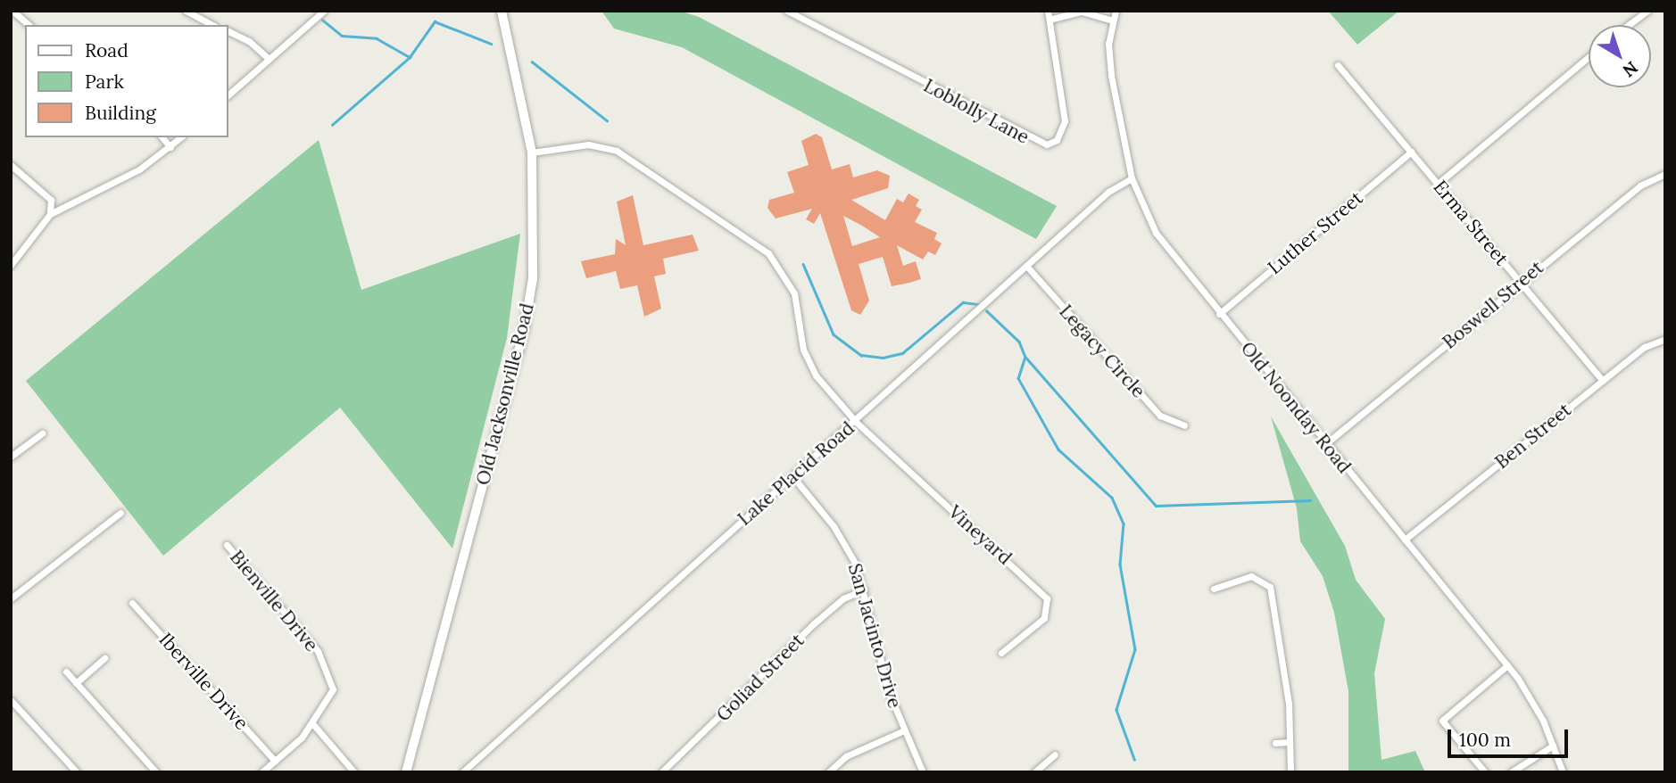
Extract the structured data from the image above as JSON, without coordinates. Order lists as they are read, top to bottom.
{
  "streets": {
    "main road": ["Old Jacksonville Road"],
    "street": [
      "Loblolly Lane",
      "Erma Street",
      "Luther Street",
      "Boswell Street",
      "Legacy Circle",
      "Old Noonday Road",
      "Ben Street",
      "Lake Placid Road",
      "Vineyard",
      "Bienville Drive",
      "San Jacinto Drive",
      "Goliad Street",
      "Iberville Drive"
    ]
  },
  "crossings": [
    ["Erma Street", "Luther Street"],
    ["Erma Street", "Boswell Street"],
    ["Erma Street", "Ben Street"],
    ["Luther Street", "Old Noonday Road"],
    ["Boswell Street", "Old Noonday Road"],
    ["Legacy Circle", "Lake Placid Road"],
    ["Old Noonday Road", "Ben Street"],
    ["Old Noonday Road", "Lake Placid Road"],
    ["Lake Placid Road", "Vineyard"],
    ["Lake Placid Road", "San Jacinto Drive"],
    ["San Jacinto Drive", "Goliad Street"]
  ],
  "legend": ["Road", "Park", "Building"],
  "scale_bar": "100 m",
  "north": "bottom right"
}
